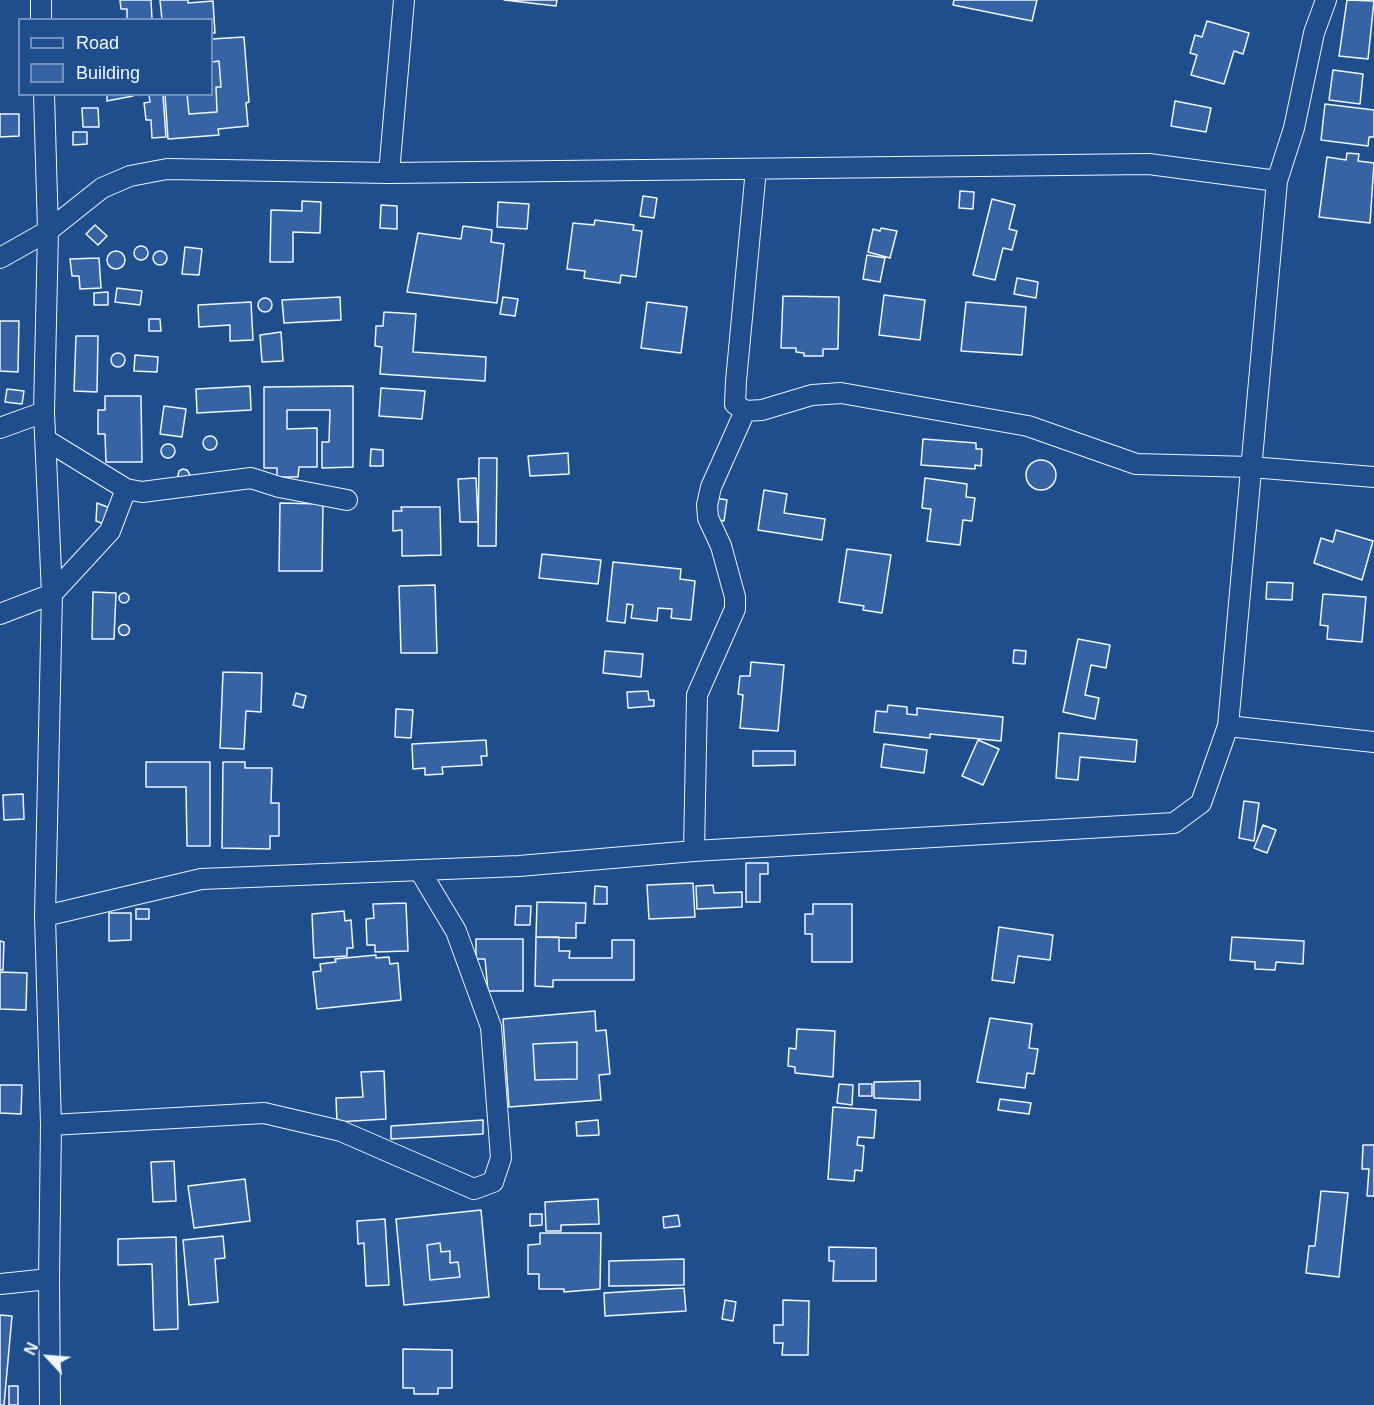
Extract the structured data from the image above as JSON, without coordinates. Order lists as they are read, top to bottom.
{
  "legend": ["Road", "Building"],
  "north": "top left"
}
